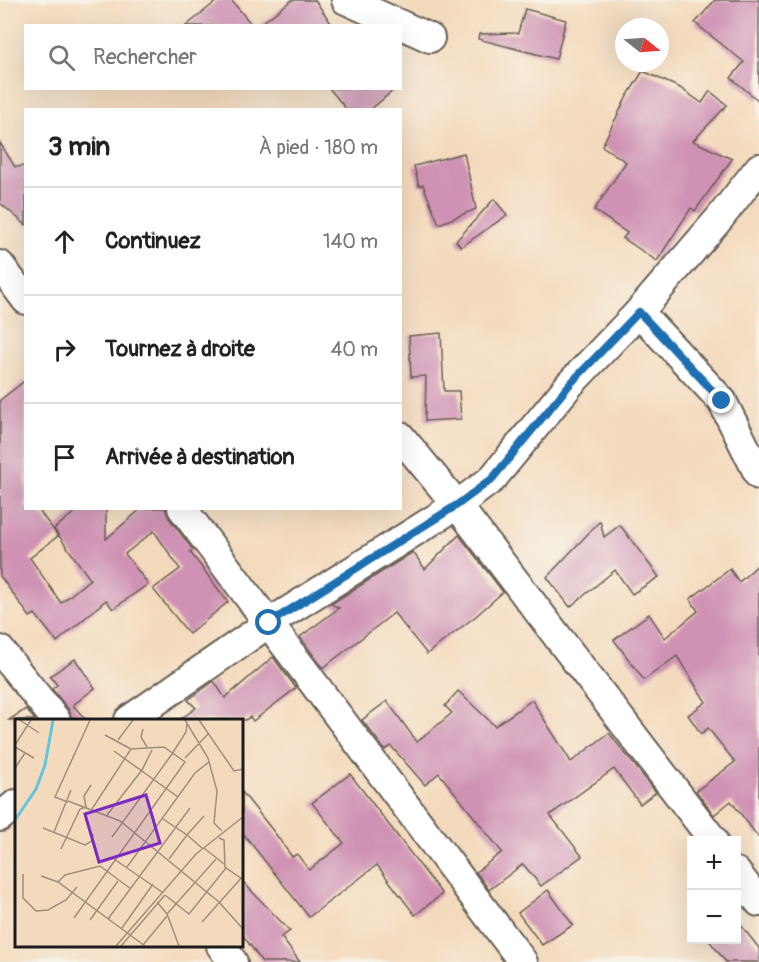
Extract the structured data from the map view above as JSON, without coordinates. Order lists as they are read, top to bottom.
{
  "north": "right",
  "page": {
    "search": "Rechercher",
    "heading": ["3 min", "À pied · 180 m"],
    "list": [
      ["Continuez", "140 m"],
      ["Tournez à droite", "40 m"],
      "Arrivée à destination"
    ],
    "map_buttons": ["+", "−"]
  }
}
